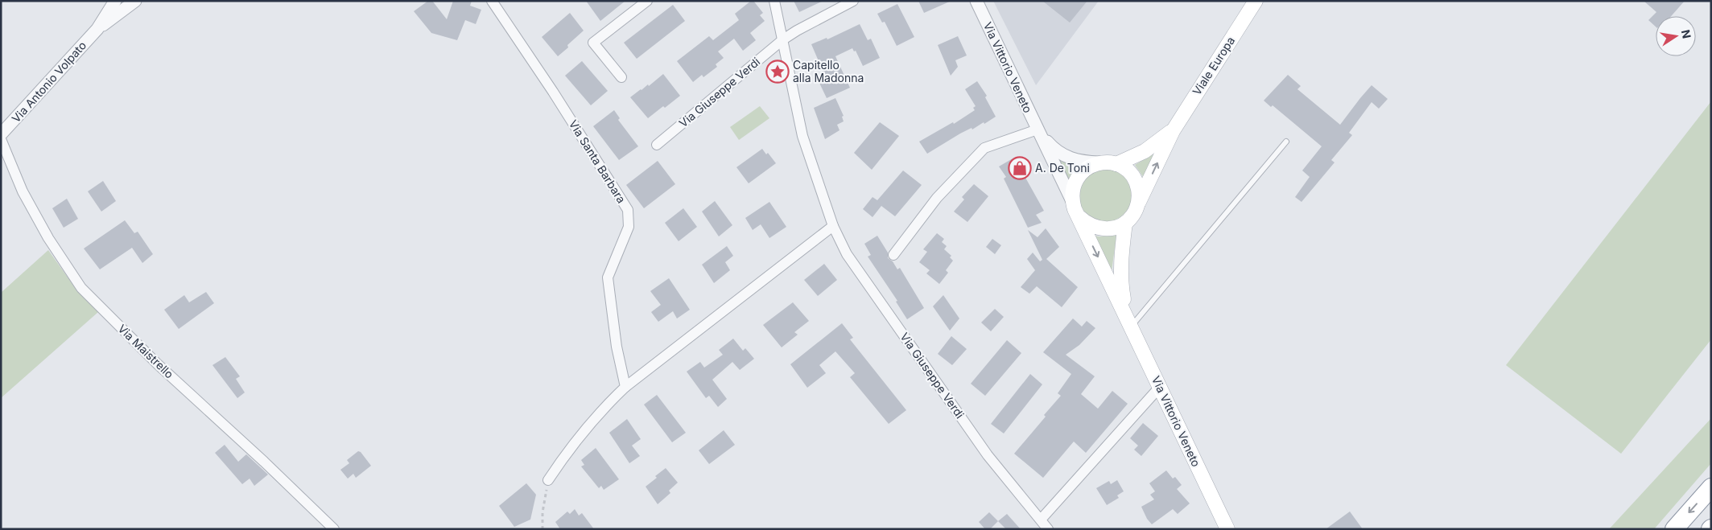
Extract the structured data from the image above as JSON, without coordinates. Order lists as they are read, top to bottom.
{
  "streets": {
    "main road": ["Viale Europa", "Via Vittorio Veneto"],
    "street": [
      "Via Antonio Volpato",
      "Via Giuseppe Verdi",
      "Via Santa Barbara",
      "Via Maistrello"
    ]
  },
  "crossings": [
    ["Viale Europa", "Via Vittorio Veneto"]
  ],
  "places": {
    "place": ["Capitello alla Madonna"],
    "shop": ["A. De Toni"]
  },
  "north": "right"
}
